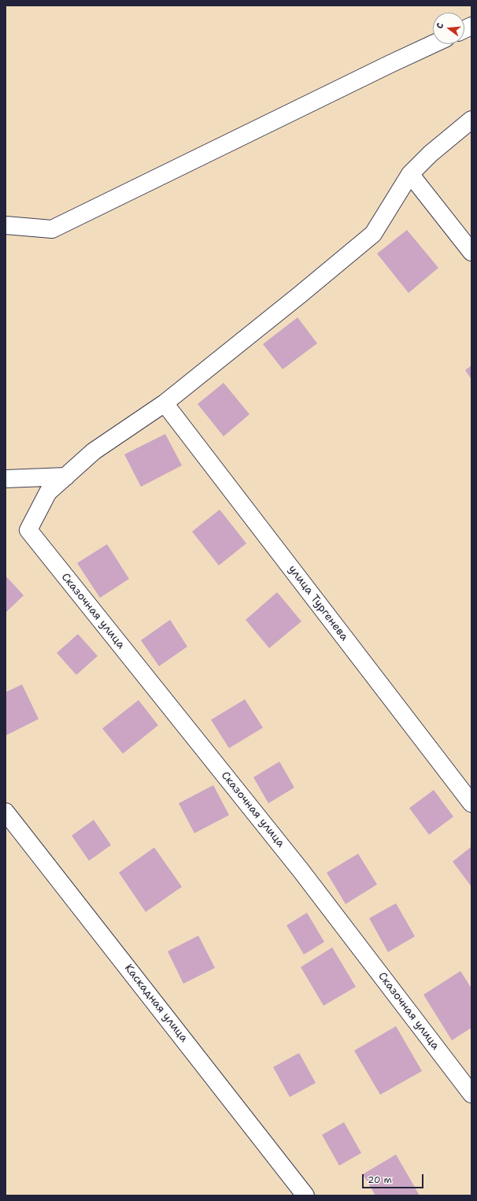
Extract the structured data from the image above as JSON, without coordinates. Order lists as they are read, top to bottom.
{
  "streets": {
    "street": ["улица Тургенева", "Сказочная улица", "Каскадная улица"]
  },
  "scale_bar": "20 m",
  "north": "left"
}
